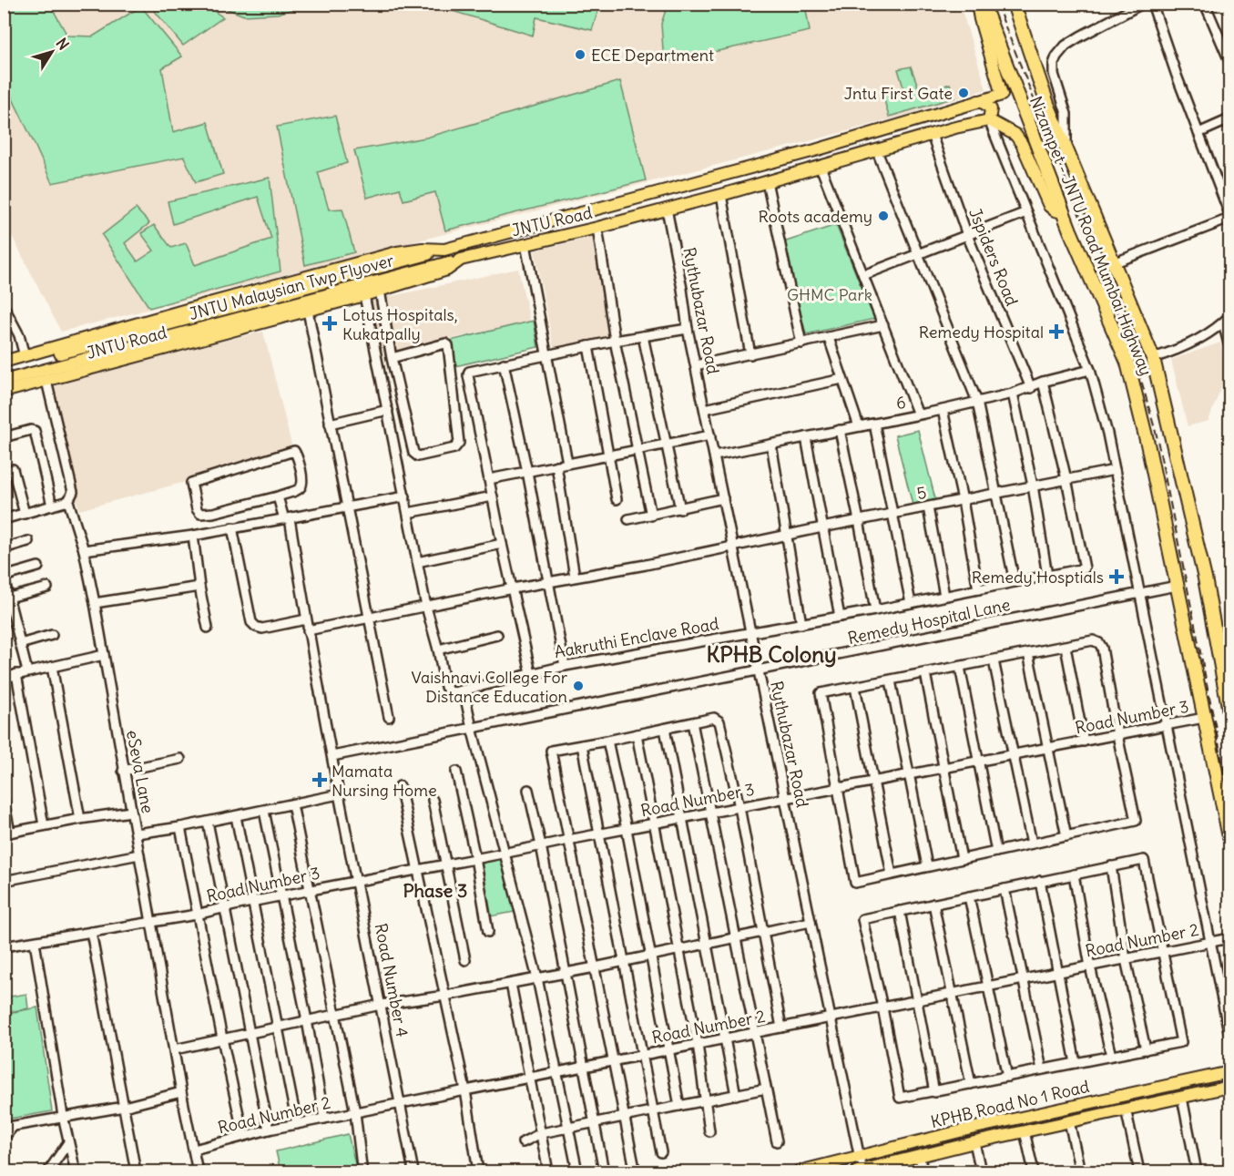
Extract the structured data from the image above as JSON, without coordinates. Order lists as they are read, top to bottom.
{
  "streets": {
    "highway": ["Nizampet - JNTU Road Mumbai Highway"],
    "main road": ["JNTU Road", "JNTU Malaysian Twp Flyover", "KPHB Road No 1 Road"],
    "street": [
      "Jspiders Road",
      "Rythubazar Road",
      "6",
      "5",
      "Remedy Hospital Lane",
      "Aakruthi Enclave Road",
      "Road Number 3",
      "eSeva Lane",
      "Road Number 2",
      "Road Number 4"
    ]
  },
  "crossings": [
    ["JNTU Road", "Jspiders Road"],
    ["JNTU Road", "JNTU Malaysian Twp Flyover"],
    ["JNTU Road", "Rythubazar Road"],
    ["JNTU Road", "eSeva Lane"],
    ["Nizampet - JNTU Road Mumbai Highway", "Remedy Hospital Lane"],
    ["Nizampet - JNTU Road Mumbai Highway", "Road Number 3"],
    ["Jspiders Road", "6"],
    ["Rythubazar Road", "6"],
    ["Rythubazar Road", "5"],
    ["Rythubazar Road", "Remedy Hospital Lane"],
    ["Rythubazar Road", "Aakruthi Enclave Road"],
    ["Rythubazar Road", "Road Number 3"],
    ["Rythubazar Road", "Road Number 2"],
    ["Rythubazar Road", "KPHB Road No 1 Road"],
    ["5", "Aakruthi Enclave Road"],
    ["5", "Road Number 4"],
    ["Remedy Hospital Lane", "Road Number 4"],
    ["Road Number 3", "eSeva Lane"],
    ["Road Number 3", "Road Number 2"],
    ["Road Number 3", "Road Number 4"],
    ["eSeva Lane", "Road Number 2"],
    ["Road Number 2", "Road Number 4"]
  ],
  "districts": ["KPHB Colony", "Phase 3"],
  "parks": ["GHMC Park"],
  "places": {
    "other": [
      "ECE Department",
      "Jntu First Gate",
      "Roots academy",
      "Vaishnavi College For Distance Education"
    ],
    "health": [
      "Lotus Hospitals, Kukatpally",
      "Remedy Hospital",
      "Remedy Hosptials",
      "Mamata Nursing Home"
    ]
  },
  "north": "top right"
}
